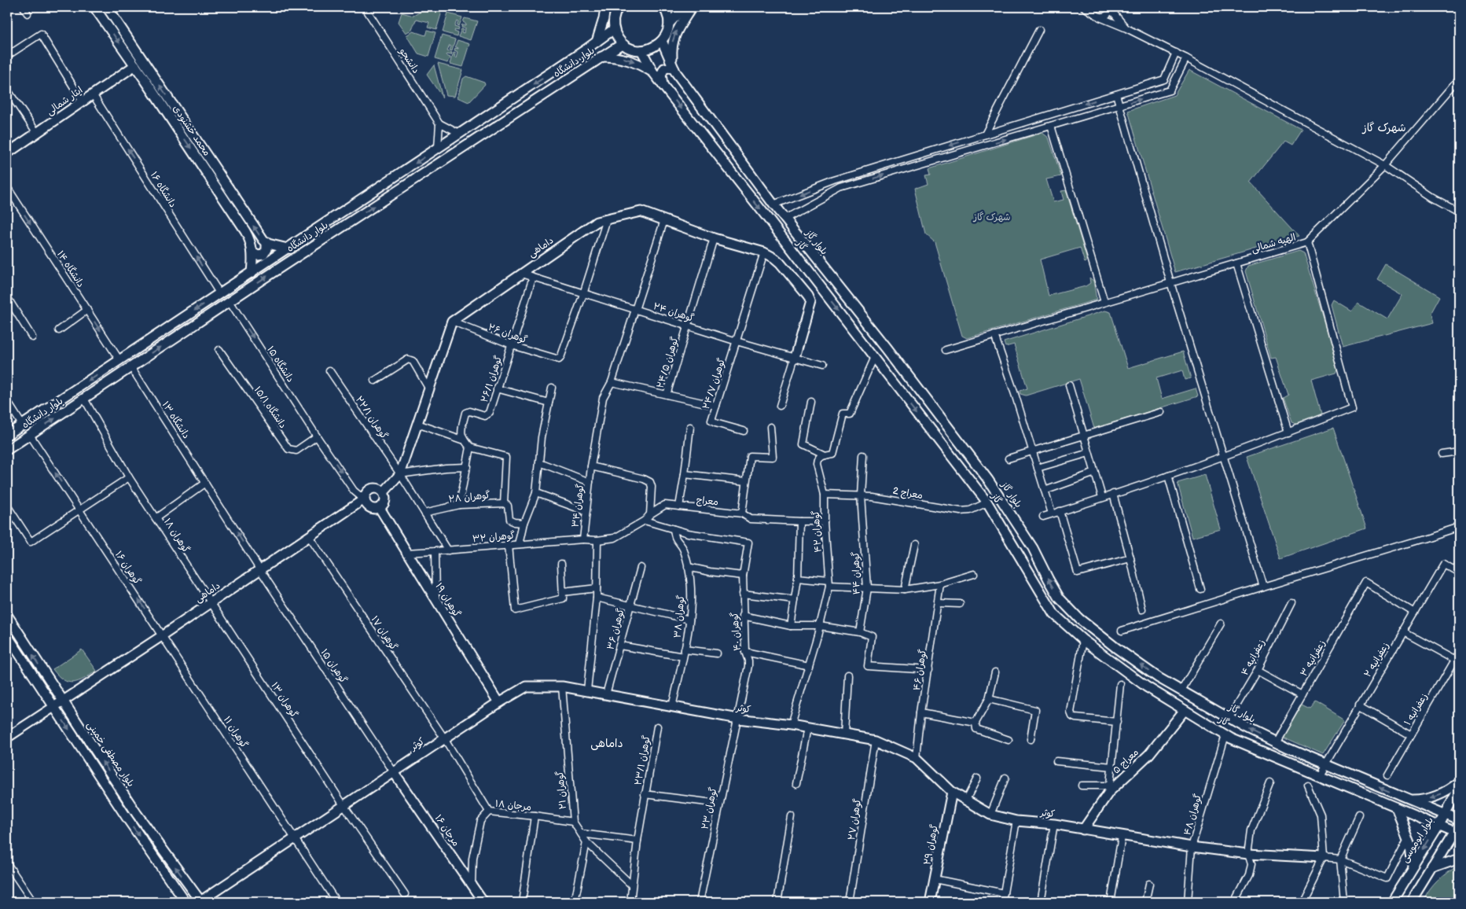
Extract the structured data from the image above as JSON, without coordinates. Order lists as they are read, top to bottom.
{
  "streets": {
    "main road": [
      "بلوار دانشگاه",
      "ایثار شمالی",
      "محمد خشنودی",
      "بلوار گاز",
      "گاز",
      "داماهی",
      "گوهران ۱۹",
      "کوثر",
      "بلوار مصطفی خمینی",
      "معراج ۵",
      "مرجان ۱۶",
      "بلوار ابوموسی",
      "گوهران ۲۹"
    ],
    "street": [
      "دانشجو",
      "دانشگاه ۱۶",
      "الهیه شمالی",
      "دانشگاه ۱۴",
      "گوهران ۲۴",
      "گوهران ۲۶",
      "گوهران ۲۴/۵",
      "دانشگاه ۱۵",
      "گوهران ۲۶/۱",
      "گوهران ۲۴/۷",
      "دانشگاه ۱۵/۱",
      "گوهران ۲۲/۱",
      "دانشگاه ۱۳",
      "معراج 2",
      "گوهران ۲۸",
      "معراج",
      "گوهران ۳۴",
      "گوهران ۴۲",
      "گوهران ۱۸",
      "گوهران ۳۲",
      "گوهران ۱۶",
      "گوهران ۴۴",
      "گوهران ۳۸",
      "گوهران ۳۶",
      "گوهران ۴۰",
      "گوهران ۱۷",
      "زعفرانیه ۴",
      "زعفرانیه ۳",
      "زعفرانیه ۲",
      "گوهران ۱۵",
      "گوهران ۴۶",
      "گوهران ۱۳",
      "زعفرانیه ۱",
      "گوهران ۱۱",
      "گوهران ۲۳/۱",
      "گوهران ۲۱",
      "مرجان ۱۸",
      "گوهران ۲۳",
      "گوهران ۴۸",
      "گوهران ۲۷"
    ]
  },
  "crossings": [
    ["بلوار دانشگاه", "محمد خشنودی"],
    ["بلوار دانشگاه", "دانشگاه ۱۶"],
    ["بلوار دانشگاه", "دانشگاه ۱۴"],
    ["بلوار دانشگاه", "دانشگاه ۱۵"],
    ["بلوار دانشگاه", "دانشگاه ۱۳"],
    ["بلوار دانشگاه", "گوهران ۱۸"],
    ["بلوار دانشگاه", "گوهران ۱۶"],
    ["ایثار شمالی", "محمد خشنودی"],
    ["ایثار شمالی", "دانشگاه ۱۶"],
    ["بلوار گاز", "زعفرانیه ۴"],
    ["بلوار گاز", "زعفرانیه ۳"],
    ["بلوار گاز", "زعفرانیه ۲"],
    ["بلوار گاز", "بلوار ابوموسی"],
    ["گاز", "معراج 2"],
    ["گاز", "گوهران ۴۲"],
    ["گاز", "زعفرانیه ۲"],
    ["گاز", "معراج ۵"],
    ["گاز", "گوهران ۴۸"],
    ["گاز", "بلوار ابوموسی"],
    ["داماهی", "گوهران ۲۴"],
    ["داماهی", "گوهران ۲۶"],
    ["داماهی", "گوهران ۲۴/۵"],
    ["داماهی", "دانشگاه ۱۵"],
    ["داماهی", "گوهران ۲۴/۷"],
    ["داماهی", "دانشگاه ۱۳"],
    ["داماهی", "گوهران ۳۴"],
    ["داماهی", "گوهران ۱۸"],
    ["داماهی", "گوهران ۱۶"],
    ["داماهی", "گوهران ۱۹"],
    ["داماهی", "گوهران ۱۷"],
    ["داماهی", "گوهران ۱۵"],
    ["داماهی", "گوهران ۱۳"],
    ["داماهی", "گوهران ۱۱"],
    ["داماهی", "بلوار مصطفی خمینی"],
    ["گوهران ۲۴", "گوهران ۲۶"],
    ["گوهران ۲۴", "گوهران ۲۴/۵"],
    ["گوهران ۲۴", "گوهران ۲۶/۱"],
    ["گوهران ۲۴", "گوهران ۲۴/۷"],
    ["گوهران ۲۴", "گوهران ۳۴"],
    ["گوهران ۲۶", "گوهران ۲۶/۱"],
    ["گوهران ۲۴/۵", "گوهران ۳۴"],
    ["دانشگاه ۱۵", "دانشگاه ۱۵/۱"],
    ["دانشگاه ۱۵", "گوهران ۱۹"],
    ["دانشگاه ۱۳", "گوهران ۱۵"],
    ["معراج 2", "گوهران ۴۲"],
    ["معراج 2", "گوهران ۴۴"],
    ["معراج", "گوهران ۳۴"],
    ["معراج", "گوهران ۴۲"],
    ["گوهران ۳۴", "گوهران ۳۲"],
    ["گوهران ۴۲", "کوثر"],
    ["گوهران ۱۸", "گوهران ۱۳"],
    ["گوهران ۳۲", "گوهران ۱۹"],
    ["گوهران ۱۶", "گوهران ۱۱"],
    ["گوهران ۱۹", "کوثر"],
    ["گوهران ۳۸", "گوهران ۴۰"],
    ["گوهران ۳۸", "کوثر"],
    ["گوهران ۳۶", "کوثر"],
    ["گوهران ۴۰", "کوثر"],
    ["گوهران ۴۰", "گوهران ۲۳"],
    ["گوهران ۱۷", "کوثر"],
    ["گوهران ۱۷", "مرجان ۱۸"],
    ["زعفرانیه ۳", "زعفرانیه ۲"],
    ["گوهران ۱۵", "کوثر"],
    ["گوهران ۱۵", "مرجان ۱۶"],
    ["گوهران ۴۶", "کوثر"],
    ["گوهران ۱۳", "کوثر"],
    ["کوثر", "گوهران ۱۱"],
    ["کوثر", "بلوار مصطفی خمینی"],
    ["کوثر", "معراج ۵"],
    ["کوثر", "گوهران ۲۱"],
    ["کوثر", "مرجان ۱۸"],
    ["کوثر", "گوهران ۲۳"],
    ["کوثر", "گوهران ۴۸"],
    ["کوثر", "گوهران ۲۷"],
    ["کوثر", "مرجان ۱۶"],
    ["کوثر", "گوهران ۲۹"],
    ["گوهران ۲۳/۱", "گوهران ۲۳"],
    ["گوهران ۲۱", "مرجان ۱۸"]
  ],
  "one_way": [
    "دانشگاه ۱۶",
    "بلوار گاز",
    "گاز",
    "دانشگاه ۱۴",
    "دانشگاه ۱۵",
    "دانشگاه ۱۳",
    "گوهران ۱۶"
  ],
  "districts": ["شهرک گاز", "داماهی"],
  "parks": ["شهرک گاز"]
}
